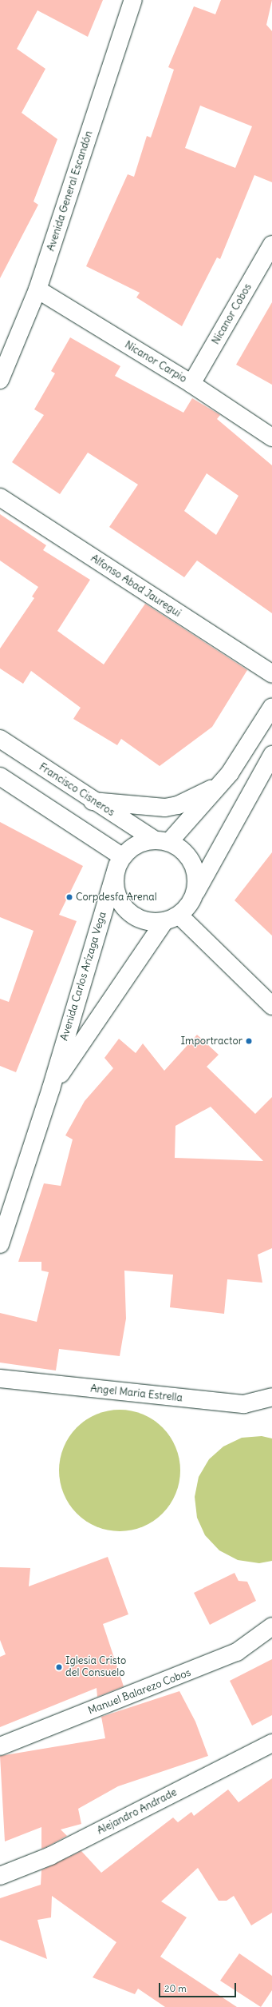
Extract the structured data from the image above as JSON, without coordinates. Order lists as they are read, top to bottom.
{
  "streets": {
    "street": [
      "Avenida General Escandón",
      "Nicanor Cobos",
      "Nicanor Carpio",
      "Alfonso Abad Jauregui",
      "Francisco Cisneros",
      "Avenida Carlos Arízaga Vega",
      "Angel Maria Estrella",
      "Manuel Balarezo Cobos",
      "Alejandro Andrade"
    ]
  },
  "crossings": [
    ["Avenida General Escandón", "Nicanor Carpio"],
    ["Nicanor Cobos", "Nicanor Carpio"],
    ["Francisco Cisneros", "Avenida Carlos Arízaga Vega"]
  ],
  "places": ["Corpdesfa Arenal", "Importractor", "Iglesia Cristo del Consuelo"],
  "scale_bar": "20 m"
}
